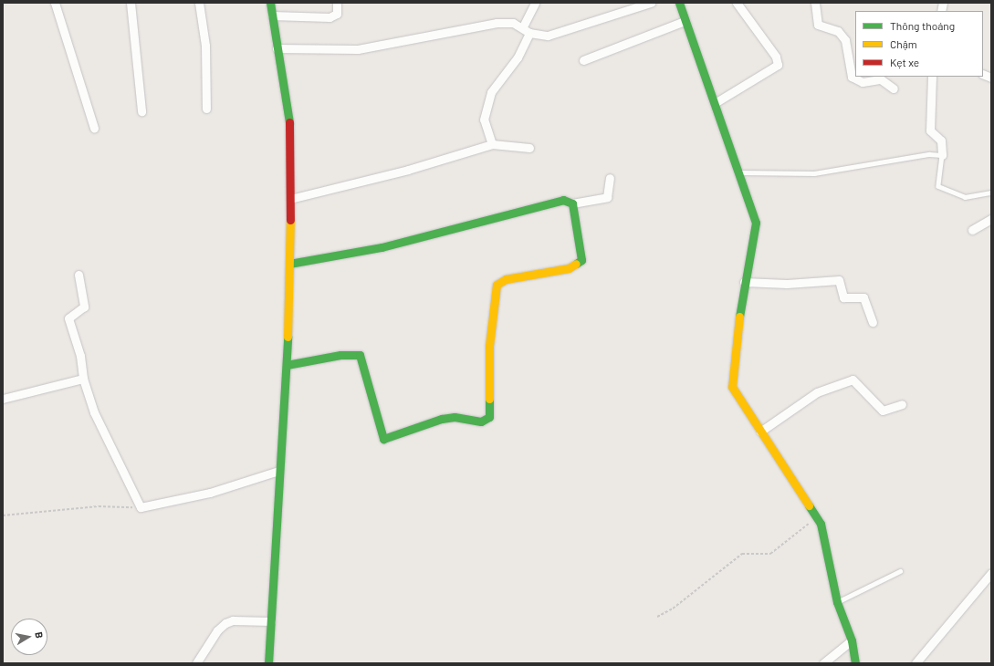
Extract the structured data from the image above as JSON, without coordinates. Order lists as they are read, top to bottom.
{
  "legend": ["Thông thoáng", "Chậm", "Kẹt xe"],
  "north": "right"
}
